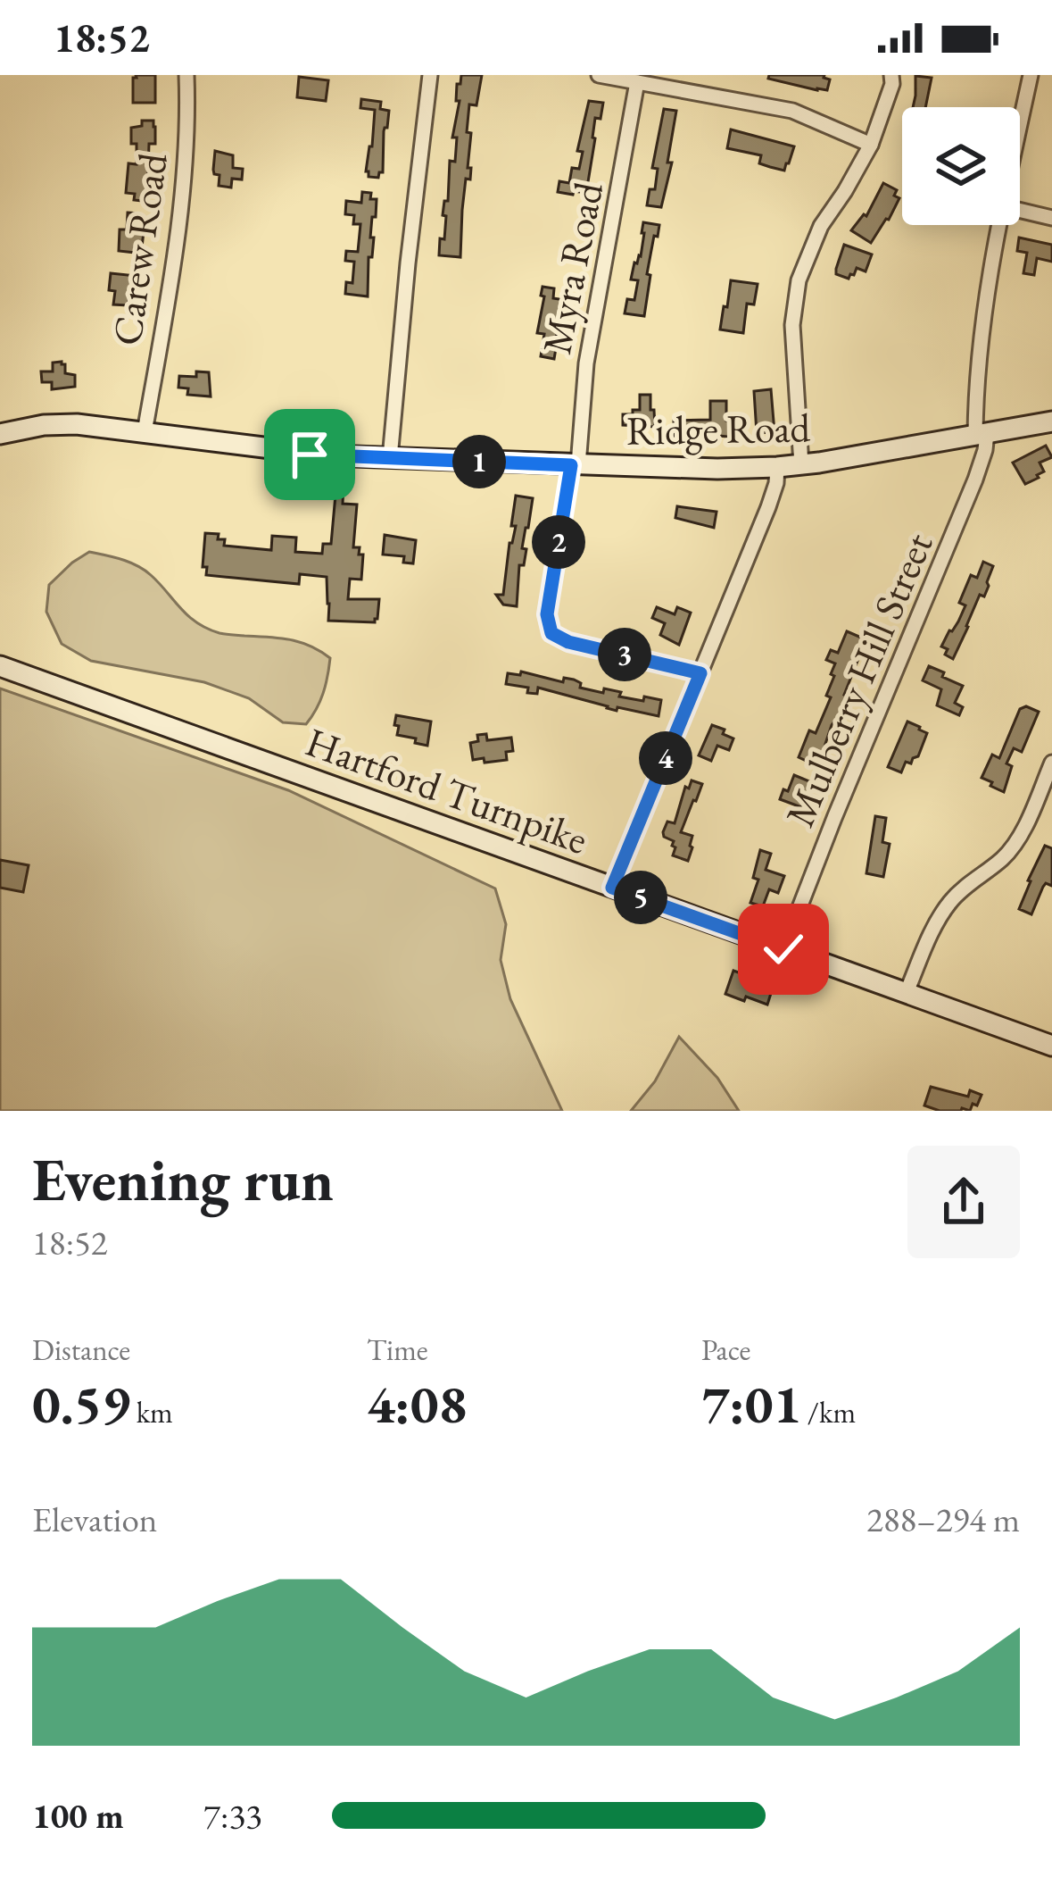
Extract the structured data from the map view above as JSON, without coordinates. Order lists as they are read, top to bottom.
{
  "streets": {
    "main road": ["Ridge Road", "Hartford Turnpike"],
    "street": ["Carew Road", "Myra Road", "Mulberry Hill Street"]
  },
  "crossings": [
    ["Carew Road", "Ridge Road"],
    ["Myra Road", "Ridge Road"],
    ["Ridge Road", "Mulberry Hill Street"],
    ["Mulberry Hill Street", "Hartford Turnpike"]
  ],
  "page": {
    "status": "18:52",
    "pins": [
      "1",
      "2",
      "3",
      "4",
      "5"
    ],
    "heading": ["Evening run", "18:52"],
    "stats": [
      ["Distance", "0.59 km"],
      ["Time", "4:08"],
      ["Pace", "7:01 /km"]
    ],
    "chart": ["Elevation", "288–294 m"],
    "list": [
      {
        "name": "100 m",
        "note": "7:33"
      }
    ]
  }
}
